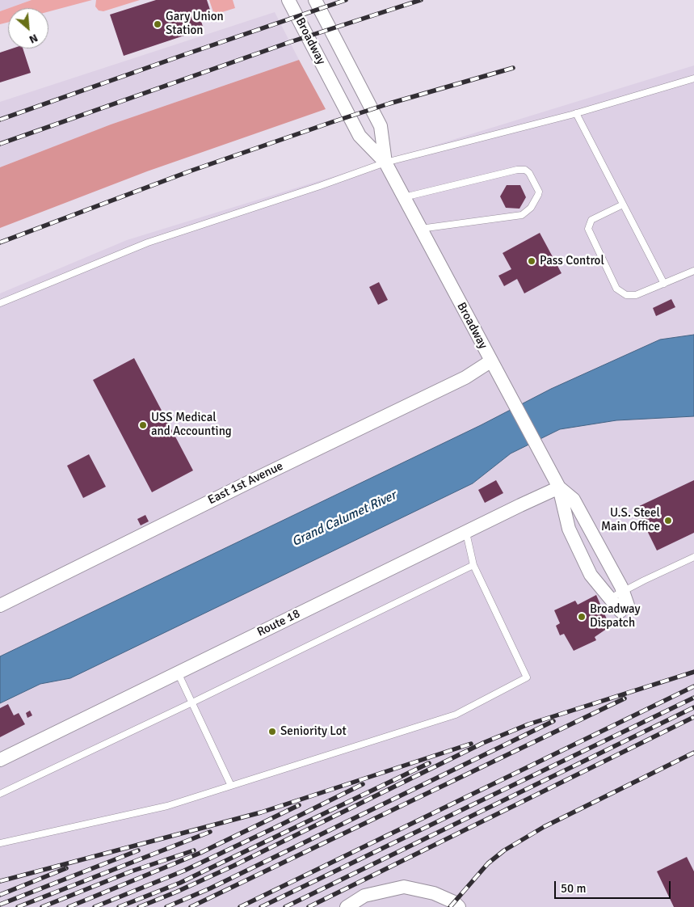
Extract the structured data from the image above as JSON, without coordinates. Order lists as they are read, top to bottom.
{
  "streets": {
    "street": ["Broadway", "East 1st Avenue", "Route 18"]
  },
  "crossings": [
    ["Broadway", "East 1st Avenue"],
    ["Broadway", "Route 18"]
  ],
  "water": ["Grand Calumet River"],
  "places": [
    "Gary Union Station",
    "Pass Control",
    "USS Medical and Accounting",
    "U.S. Steel Main Office",
    "Broadway Dispatch",
    "Seniority Lot"
  ],
  "scale_bar": "50 m",
  "north": "bottom right"
}
